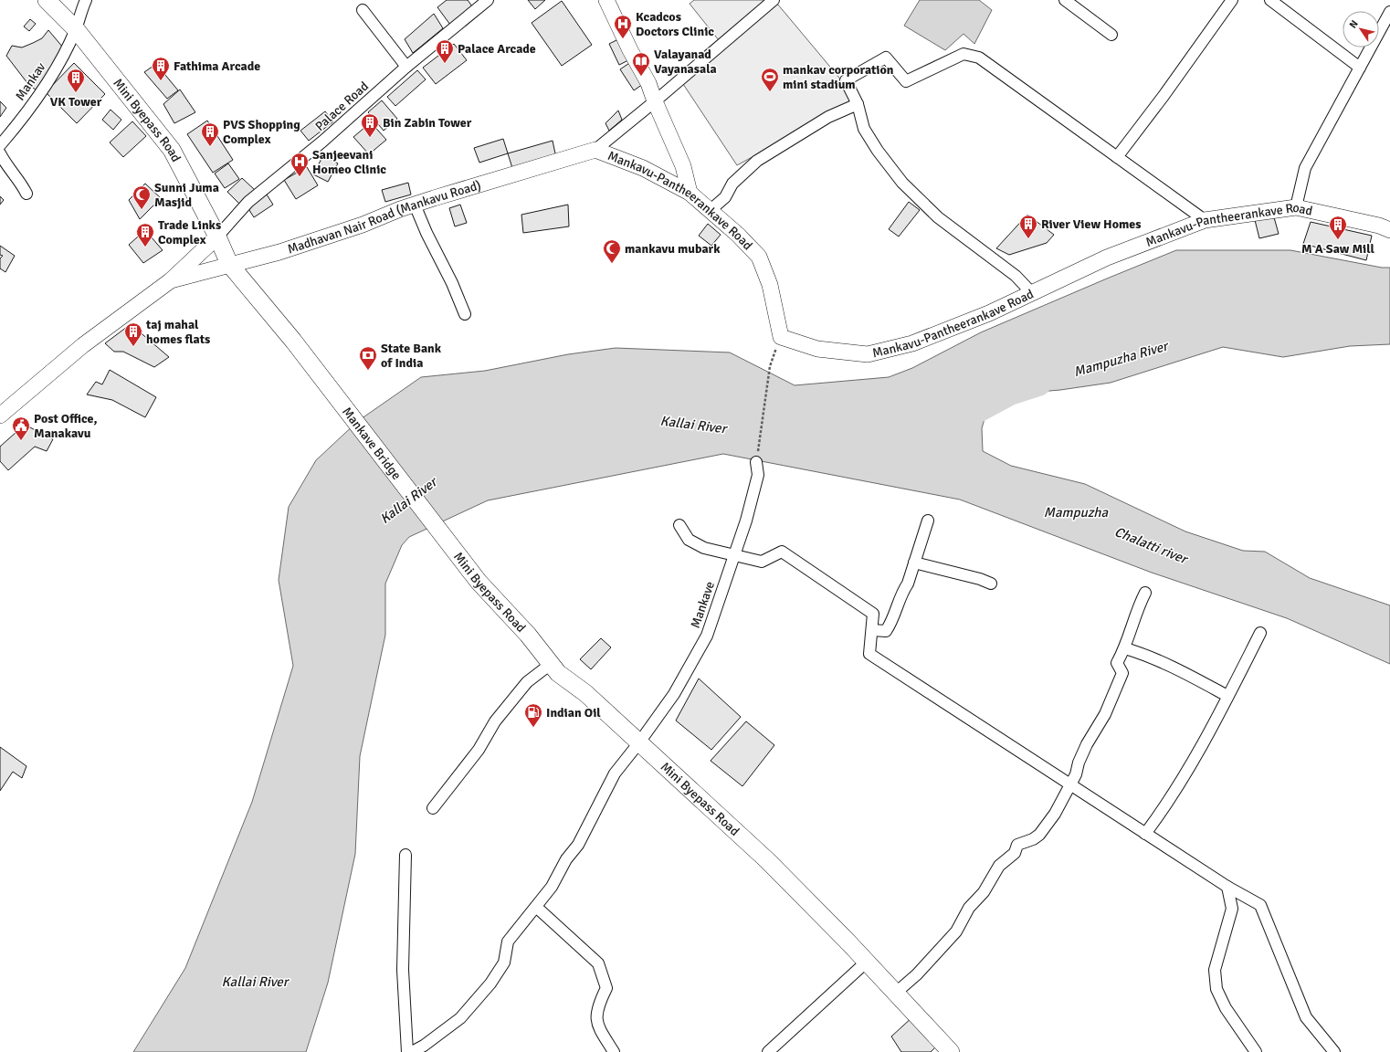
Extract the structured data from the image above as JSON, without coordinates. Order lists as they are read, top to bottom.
{
  "streets": {
    "main road": [
      "Mini Byepass Road",
      "Mankavu-Pantheerankave Road",
      "Madhavan Nair Road (Mankavu Road)",
      "Mankave Bridge"
    ],
    "street": ["Mankav", "Palace Road", "Mankave"]
  },
  "crossings": [
    ["Mankav", "Mini Byepass Road"],
    ["Palace Road", "Mini Byepass Road"],
    ["Palace Road", "Madhavan Nair Road (Mankavu Road)"],
    ["Mini Byepass Road", "Madhavan Nair Road (Mankavu Road)"],
    ["Mini Byepass Road", "Mankave Bridge"],
    ["Mini Byepass Road", "Mankave"],
    ["Mankavu-Pantheerankave Road", "Madhavan Nair Road (Mankavu Road)"]
  ],
  "water": [
    "Mampuzha River",
    "Kallai River",
    "Mampuzha",
    "Chalatti river"
  ],
  "places": {
    "hospital": ["Kcadcos Doctors Clinic", "Sanjeevani Homeo Clinic"],
    "building": [
      "Palace Arcade",
      "Fathima Arcade",
      "VK Tower",
      "Bin Zabin Tower",
      "PVS Shopping Complex",
      "River View Homes",
      "M A Saw Mill",
      "Trade Links Complex",
      "taj mahal homes flats"
    ],
    "library": ["Valayanad Vayanasala"],
    "sports": ["mankav corporation mini stadium"],
    "mosque": ["Sunni Juma Masjid", "mankavu mubark"],
    "bank": ["State Bank of India"],
    "public building": ["Post Office, Manakavu"],
    "fuel station": ["Indian Oil"]
  },
  "north": "top left"
}
